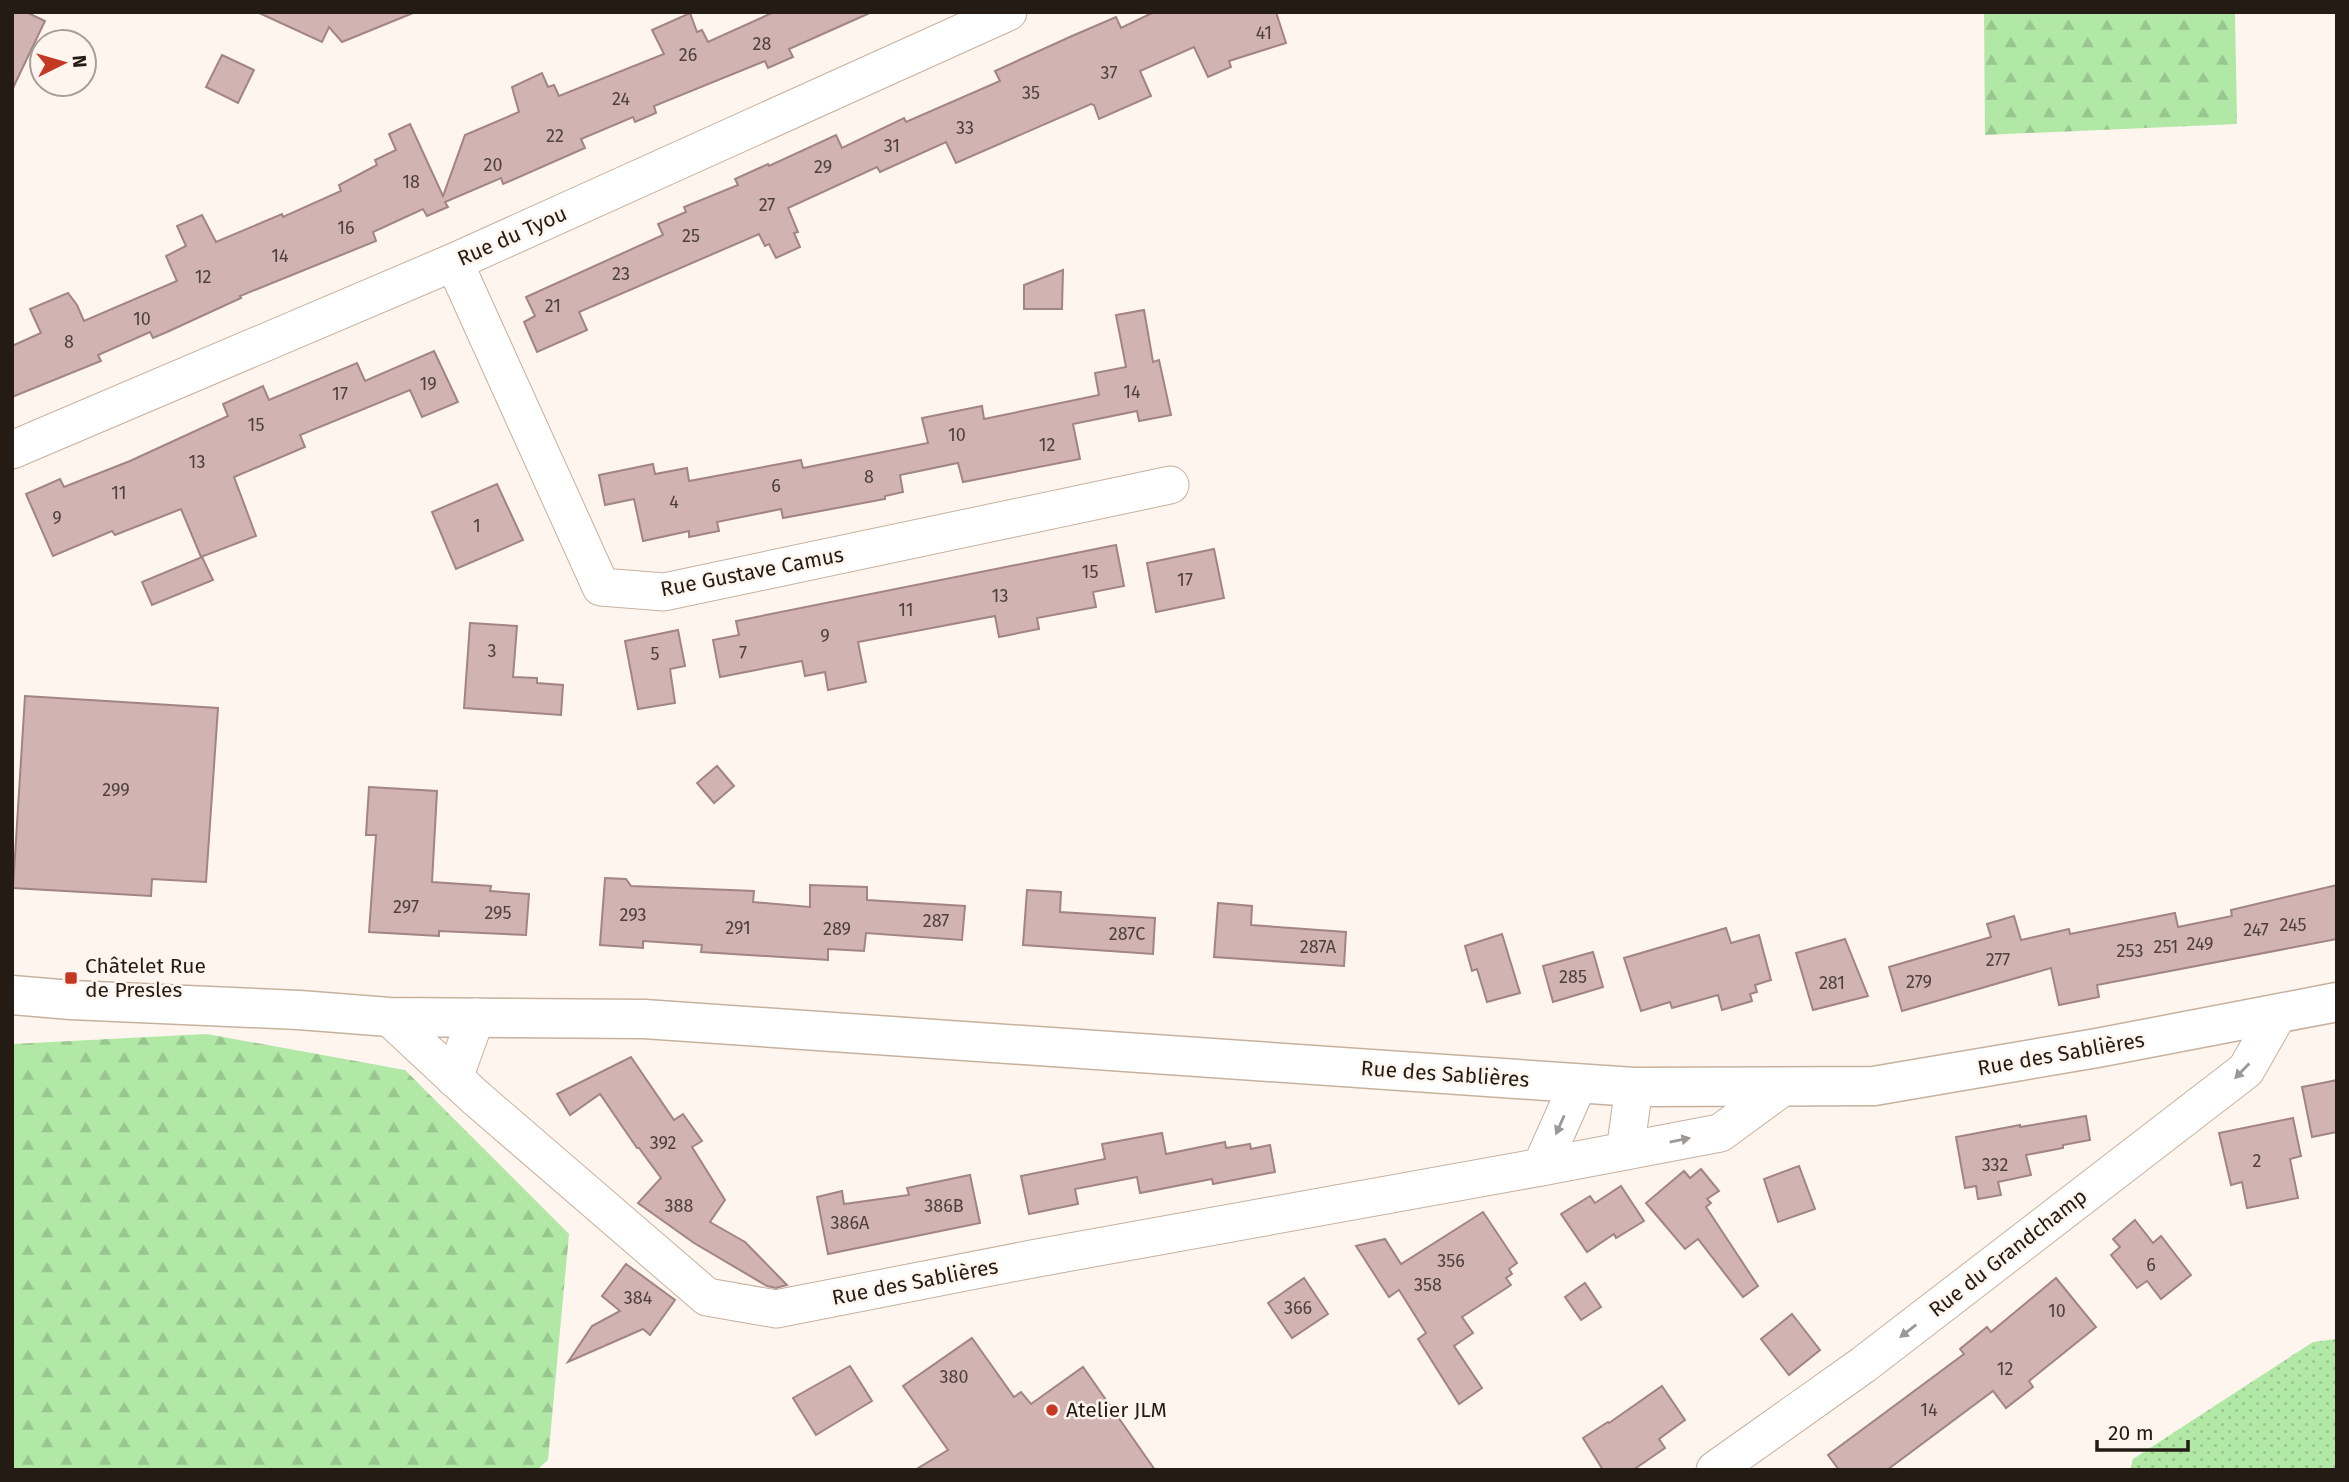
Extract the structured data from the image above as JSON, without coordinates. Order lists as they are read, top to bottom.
{
  "streets": {
    "main road": ["Rue des Sablières"],
    "street": ["Rue du Tyou", "Rue Gustave Camus", "Rue du Grandchamp"]
  },
  "crossings": [
    ["Rue du Tyou", "Rue Gustave Camus"],
    ["Rue des Sablières", "Rue du Grandchamp"]
  ],
  "one_way": ["Rue du Grandchamp"],
  "places": {
    "transit": ["Châtelet Rue de Presles"],
    "other": ["Atelier JLM"]
  },
  "house_numbers": [
    "41",
    "28",
    "26",
    "37",
    "35",
    "24",
    "33",
    "22",
    "31",
    "20",
    "29",
    "18",
    "27",
    "16",
    "25",
    "14",
    "23",
    "12",
    "21",
    "10",
    "8",
    "19",
    "14",
    "17",
    "15",
    "10",
    "12",
    "13",
    "8",
    "6",
    "11",
    "4",
    "9",
    "1",
    "15",
    "17",
    "13",
    "11",
    "9",
    "3",
    "7",
    "5",
    "299",
    "297",
    "295",
    "293",
    "287",
    "245",
    "291",
    "289",
    "247",
    "287C",
    "249",
    "287A",
    "251",
    "253",
    "277",
    "285",
    "279",
    "281",
    "392",
    "2",
    "332",
    "388",
    "386B",
    "386A",
    "356",
    "6",
    "358",
    "384",
    "366",
    "10",
    "12",
    "380",
    "14"
  ],
  "scale_bar": "20 m",
  "north": "right"
}
